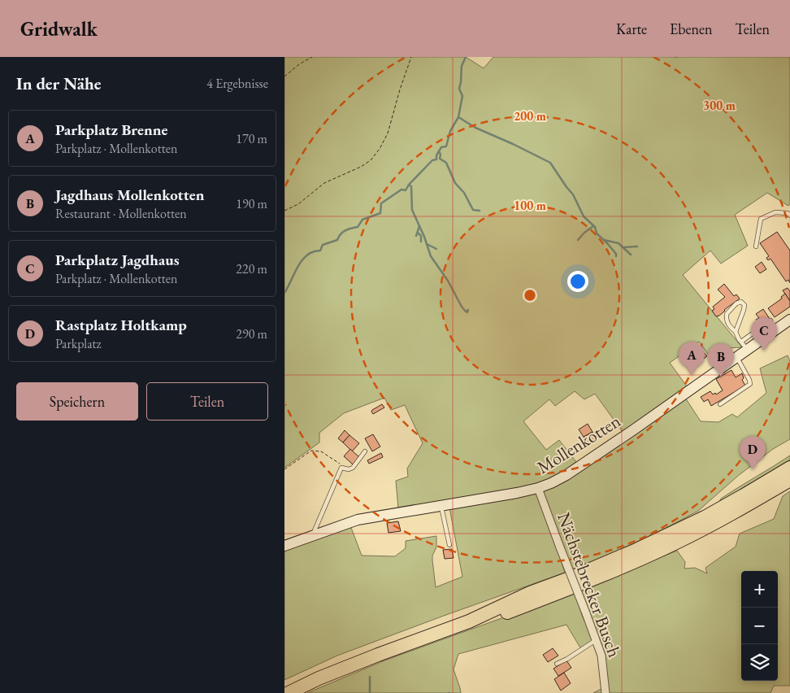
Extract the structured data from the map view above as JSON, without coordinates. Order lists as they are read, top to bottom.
{
  "streets": {
    "main road": ["Mollenkotten"],
    "street": ["Nächstebrecker Busch"]
  },
  "crossings": [
    ["Mollenkotten", "Nächstebrecker Busch"]
  ],
  "page": {
    "header": "Gridwalk",
    "nav": ["Karte", "Ebenen", "Teilen"],
    "heading": ["In der Nähe", "4 Ergebnisse"],
    "list": [
      {
        "mark": "A",
        "name": "Parkplatz Brenne",
        "note": "Parkplatz · Mollenkotten",
        "value": "170 m"
      },
      {
        "mark": "B",
        "name": "Jagdhaus Mollenkotten",
        "note": "Restaurant · Mollenkotten",
        "value": "190 m"
      },
      {
        "mark": "C",
        "name": "Parkplatz Jagdhaus",
        "note": "Parkplatz · Mollenkotten",
        "value": "220 m"
      },
      {
        "mark": "D",
        "name": "Rastplatz Holtkamp",
        "note": "Parkplatz",
        "value": "290 m"
      }
    ],
    "pins": [
      "C",
      "A",
      "B",
      "D"
    ],
    "buttons": ["Speichern", "Teilen"],
    "map_buttons": ["+", "−"]
  },
  "rings": ["300 m", "200 m", "100 m"]
}
